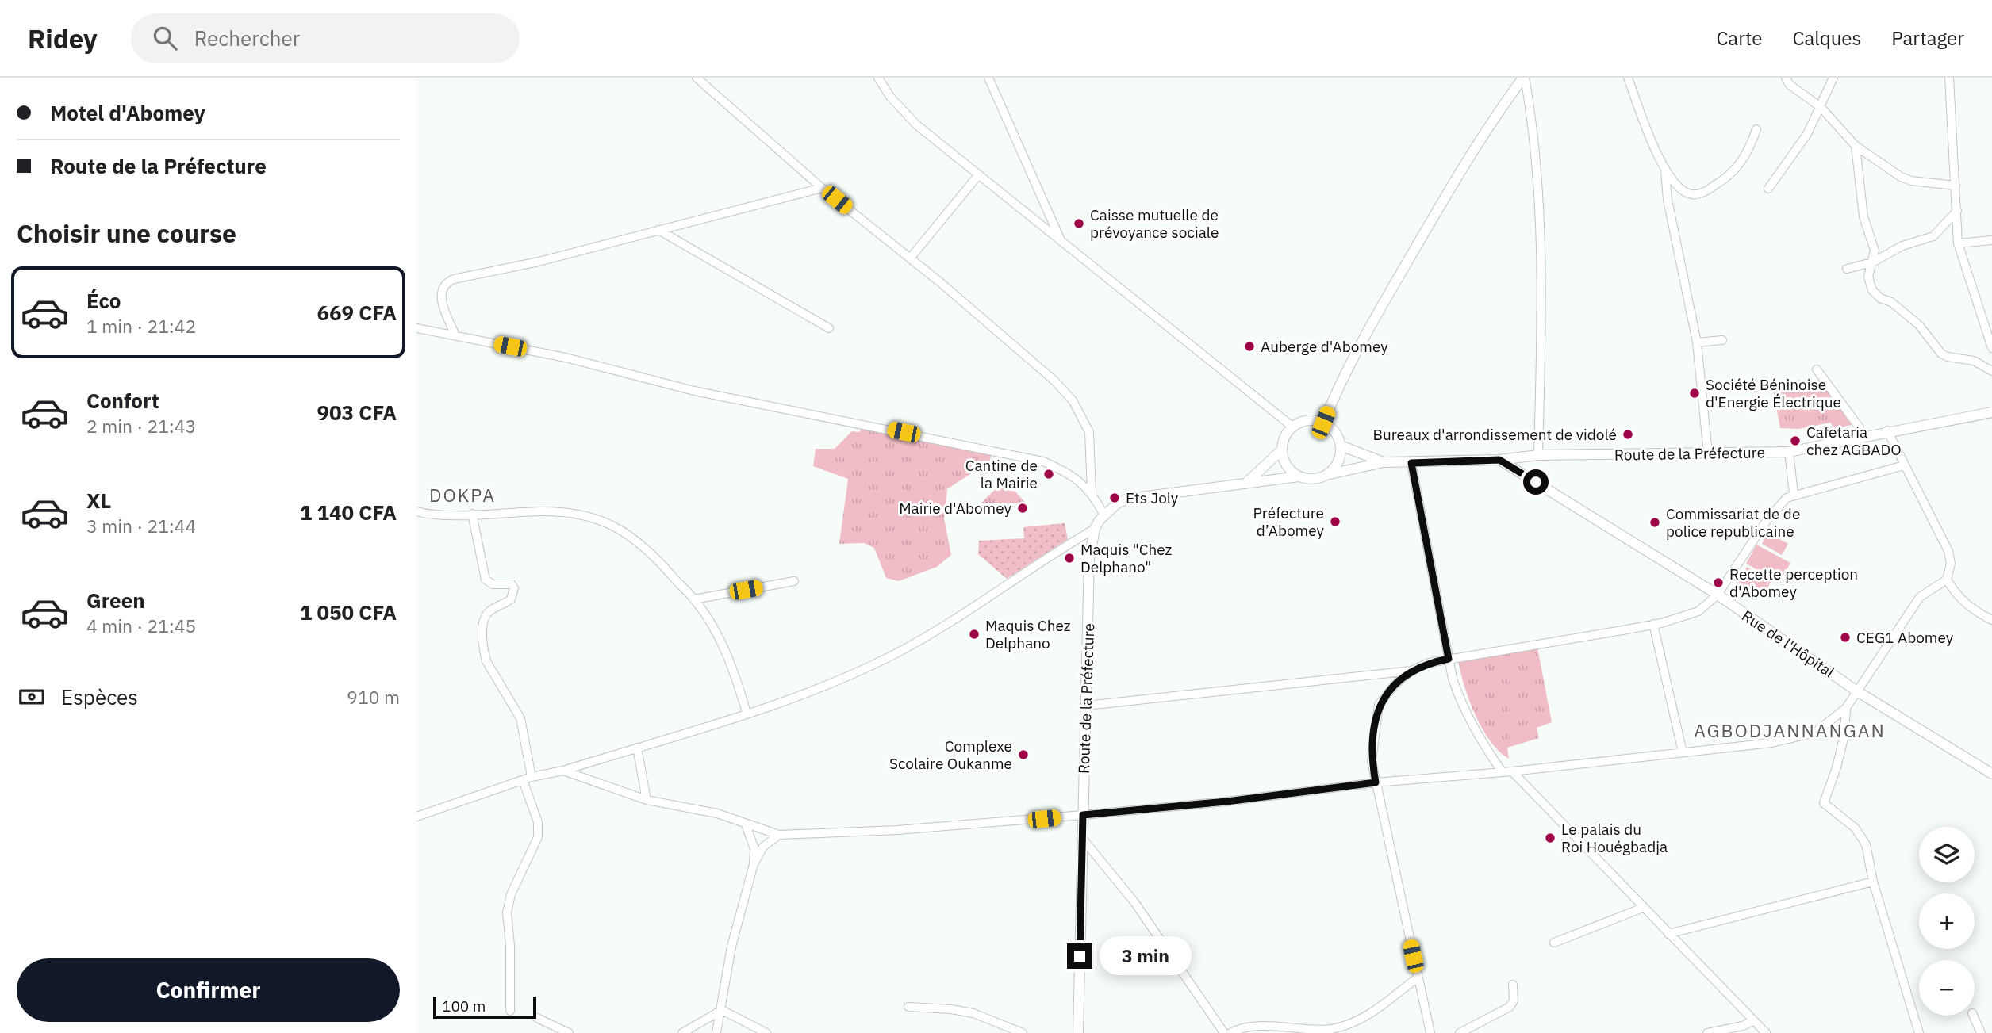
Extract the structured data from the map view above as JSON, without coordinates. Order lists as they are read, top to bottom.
{
  "streets": {
    "street": ["Route de la Préfecture", "Rue de l'Hôpital"]
  },
  "crossings": [
    ["Route de la Préfecture", "Rue de l'Hôpital"]
  ],
  "districts": ["DOKPA", "AGBODJANNANGAN"],
  "places": [
    "Caisse mutuelle de prévoyance sociale",
    "Auberge d'Abomey",
    "Société Béninoise d'Energie Électrique",
    "Bureaux d'arrondissement de vidolé",
    "Cafetaria chez AGBADO",
    "Cantine de la Mairie",
    "Ets Joly",
    "Mairie d'Abomey",
    "Préfecture d’Abomey",
    "Commissariat de de police republicaine",
    "Maquis \"Chez Delphano\"",
    "Recette perception d'Abomey",
    "Maquis Chez Delphano",
    "CEG1 Abomey",
    "Complexe Scolaire Oukanme",
    "Le palais du Roi Houégbadja"
  ],
  "scale_bar": "100 m",
  "page": {
    "header": "Ridey",
    "search": "Rechercher",
    "nav": ["Carte", "Calques", "Partager"],
    "banner": ["Motel d'Abomey", "Route de la Préfecture"],
    "heading": "Choisir une course",
    "list": [
      {
        "name": "Éco",
        "note": "1 min · 21:42",
        "value": "669 CFA"
      },
      {
        "name": "Confort",
        "note": "2 min · 21:43",
        "value": "903 CFA"
      },
      {
        "name": "XL",
        "note": "3 min · 21:44",
        "value": "1 140 CFA"
      },
      {
        "name": "Green",
        "note": "4 min · 21:45",
        "value": "1 050 CFA"
      }
    ],
    "pay": ["Espèces", "910 m"],
    "map_buttons": ["+", "−"],
    "bubble": "3 min",
    "buttons": "Confirmer",
    "scale": "100 m"
  }
}
